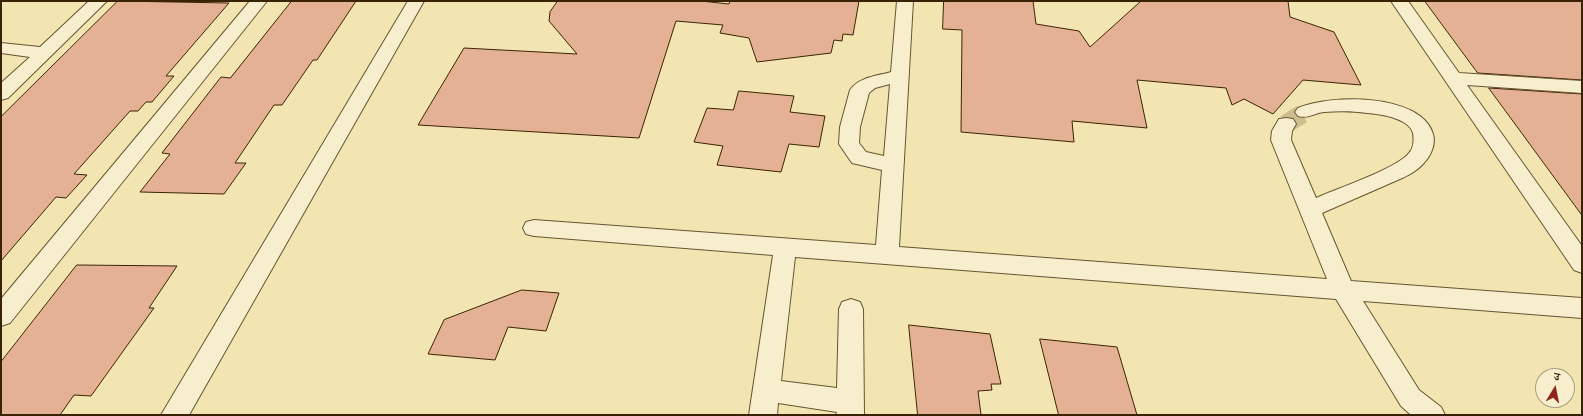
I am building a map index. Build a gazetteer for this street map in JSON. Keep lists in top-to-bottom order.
{
  "north": "top"
}
